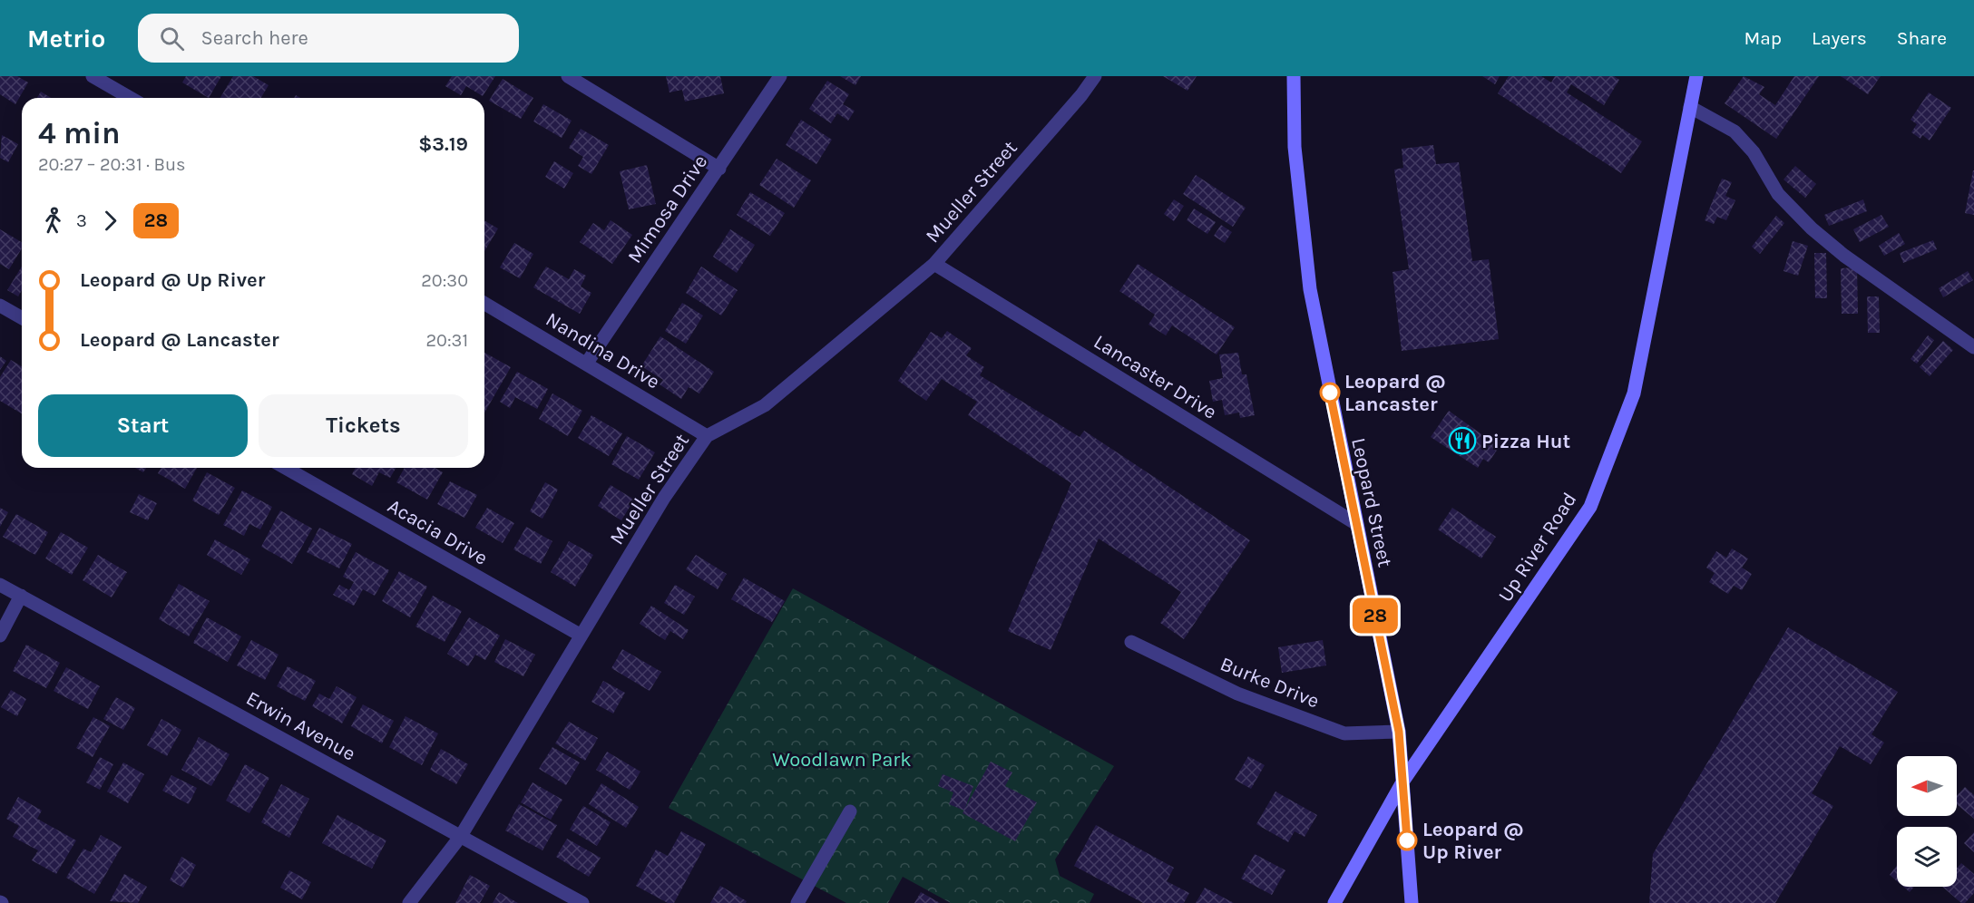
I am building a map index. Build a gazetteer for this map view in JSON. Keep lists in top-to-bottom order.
{
  "streets": {
    "street": [
      "Mueller Street",
      "Mimosa Drive",
      "Nandina Drive",
      "Lancaster Drive",
      "Leopard Street",
      "Acacia Drive",
      "Up River Road",
      "Burke Drive",
      "Erwin Avenue"
    ]
  },
  "crossings": [
    ["Mueller Street", "Nandina Drive"],
    ["Mueller Street", "Lancaster Drive"],
    ["Mueller Street", "Acacia Drive"],
    ["Mueller Street", "Erwin Avenue"],
    ["Mimosa Drive", "Nandina Drive"],
    ["Lancaster Drive", "Leopard Street"],
    ["Leopard Street", "Up River Road"],
    ["Leopard Street", "Burke Drive"]
  ],
  "parks": ["Woodlawn Park"],
  "places": {
    "other": ["Leopard @ Lancaster", "Leopard @ Up River"],
    "restaurant": ["Pizza Hut"]
  },
  "lines": ["bus line 28"],
  "north": "left",
  "page": {
    "header": "Metrio",
    "search": "Search here",
    "nav": ["Map", "Layers", "Share"],
    "on_map": "28",
    "heading": ["4 min", "20:27 – 20:31 · Bus", "$3.19"],
    "legs": ["3", "28"],
    "list": [
      {
        "name": "Leopard @ Up River",
        "value": "20:30"
      },
      {
        "name": "Leopard @ Lancaster",
        "value": "20:31"
      }
    ],
    "buttons": ["Start", "Tickets"]
  }
}
